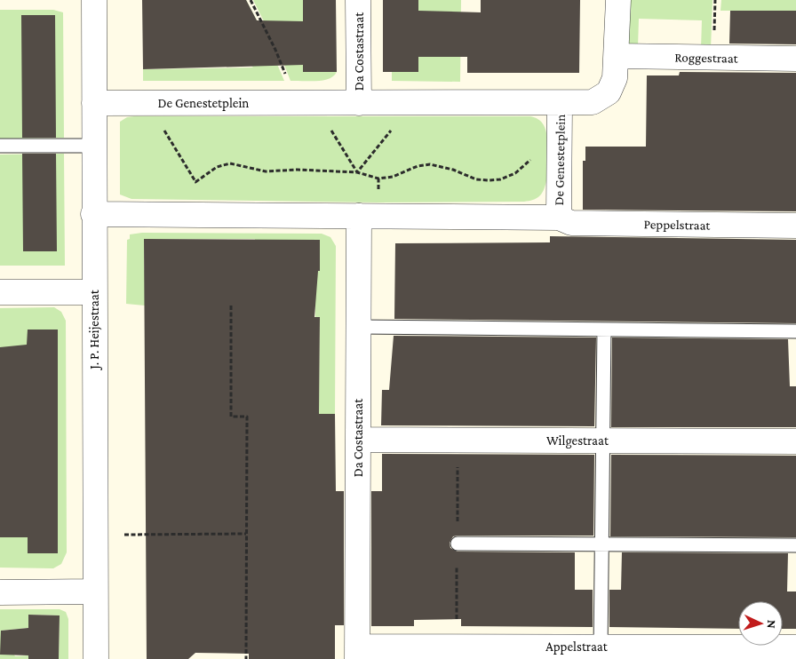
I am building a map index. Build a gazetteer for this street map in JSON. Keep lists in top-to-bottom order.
{
  "streets": {
    "street": [
      "Da Costastraat",
      "Roggestraat",
      "De Genestetplein",
      "Peppelstraat",
      "J. P. Heijestraat",
      "Wilgestraat",
      "Appelstraat"
    ]
  },
  "crossings": [
    ["Da Costastraat", "De Genestetplein"],
    ["Da Costastraat", "Wilgestraat"],
    ["Da Costastraat", "Appelstraat"],
    ["De Genestetplein", "Peppelstraat"],
    ["De Genestetplein", "J. P. Heijestraat"]
  ],
  "north": "right"
}
